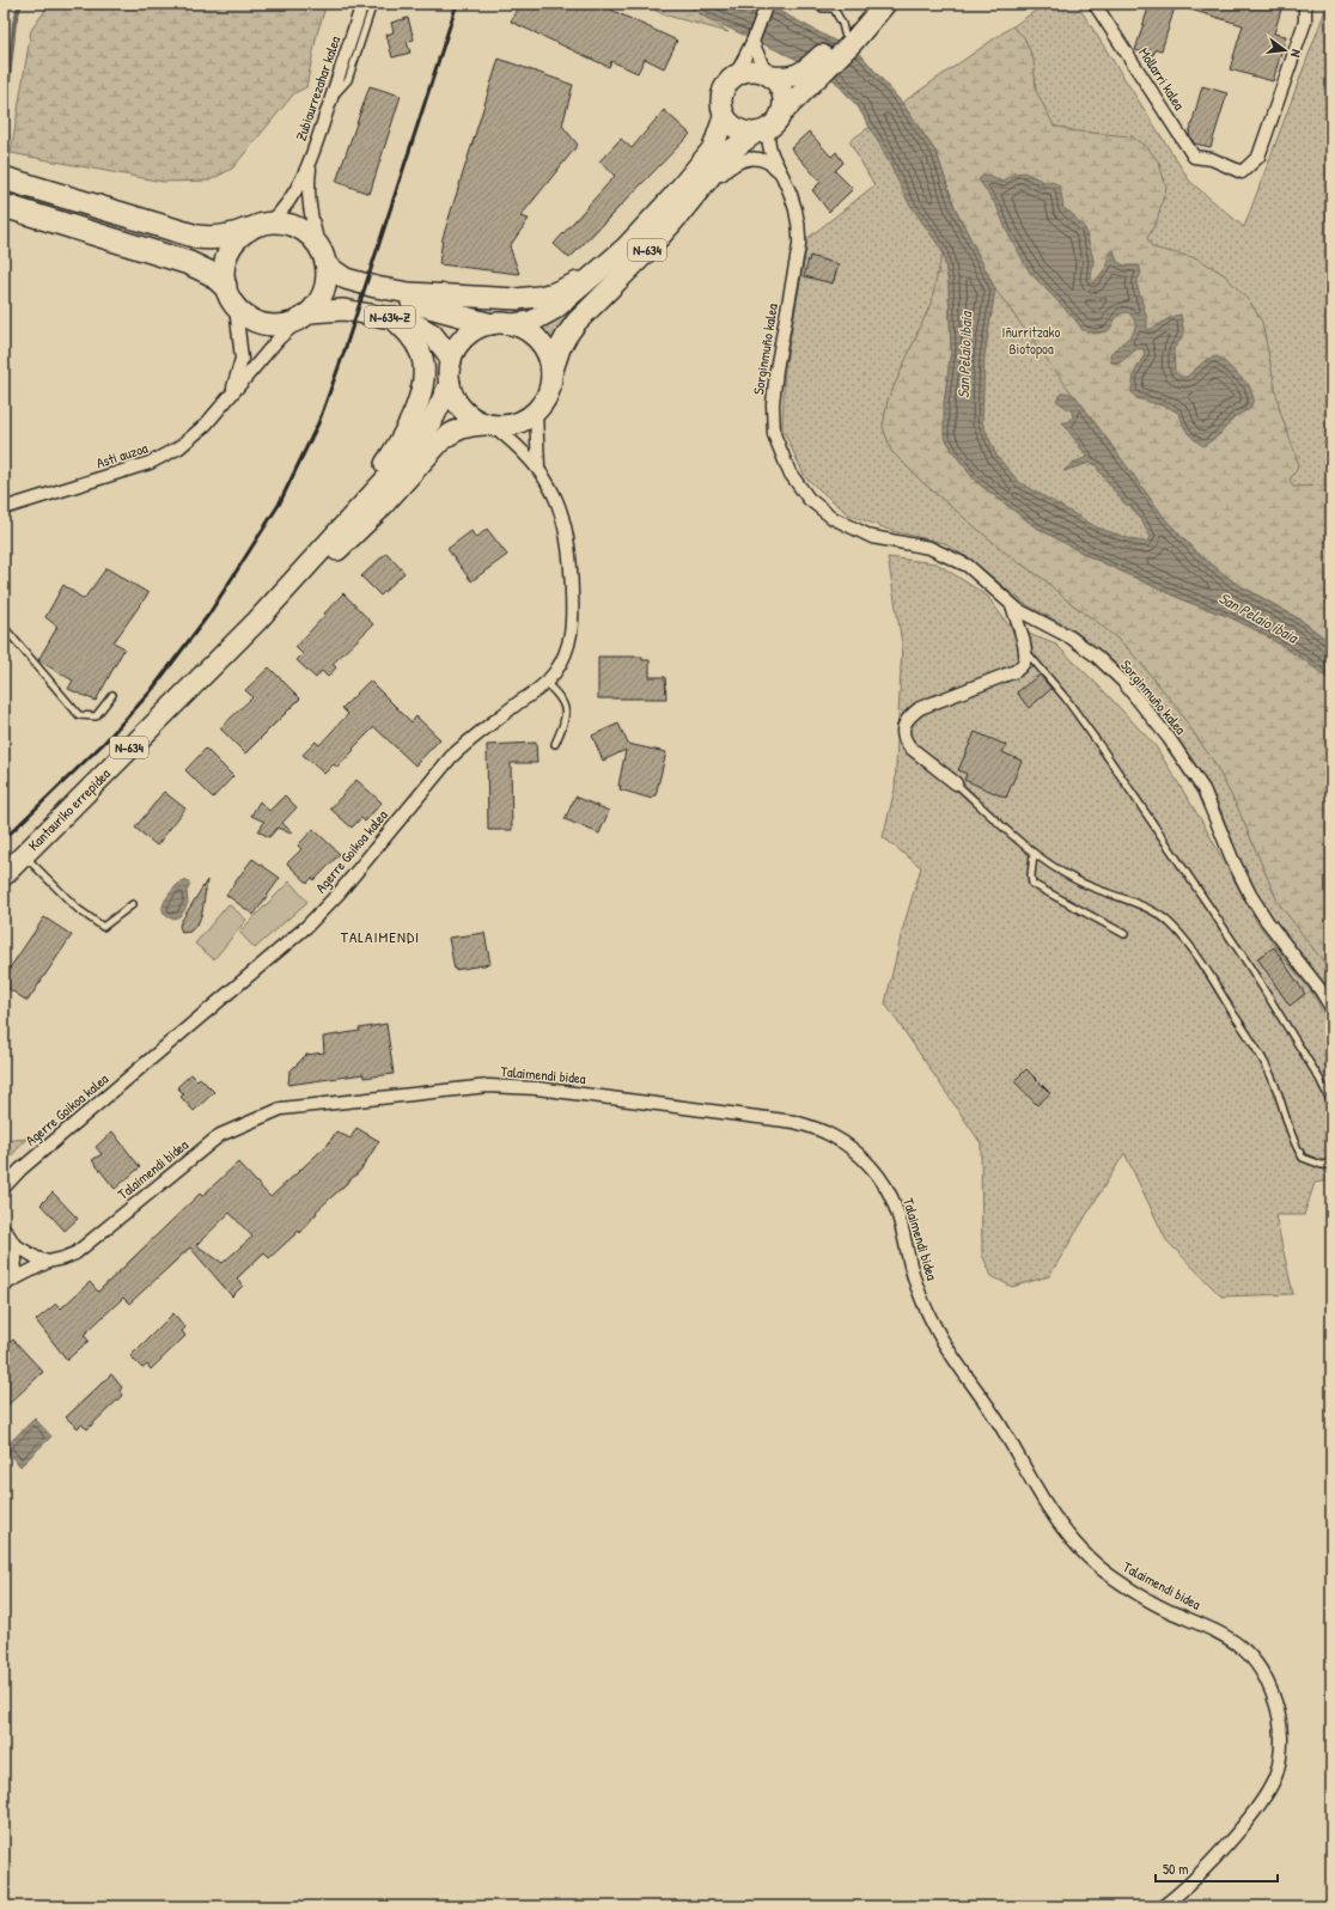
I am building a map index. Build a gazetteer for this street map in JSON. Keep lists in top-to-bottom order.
{
  "streets": {
    "highway": ["N-634", "N-634-Z", "Kantauriko errepidea"],
    "street": [
      "Mollarri kalea",
      "Zubiaurrezahar kalea",
      "Sorginmuño kalea",
      "Asti auzoa",
      "Agerre Goikoa kalea",
      "Talaimendi bidea"
    ]
  },
  "crossings": [
    ["Zubiaurrezahar kalea", "N-634-Z"],
    ["Zubiaurrezahar kalea", "Asti auzoa"],
    ["N-634", "N-634-Z"],
    ["N-634", "Sorginmuño kalea"],
    ["N-634", "Kantauriko errepidea"],
    ["N-634-Z", "Asti auzoa"]
  ],
  "districts": ["TALAIMENDI"],
  "water": ["San Pelaio ibaia"],
  "parks": ["Iñurritzako Biotopoa"],
  "scale_bar": "50 m",
  "north": "right"
}
